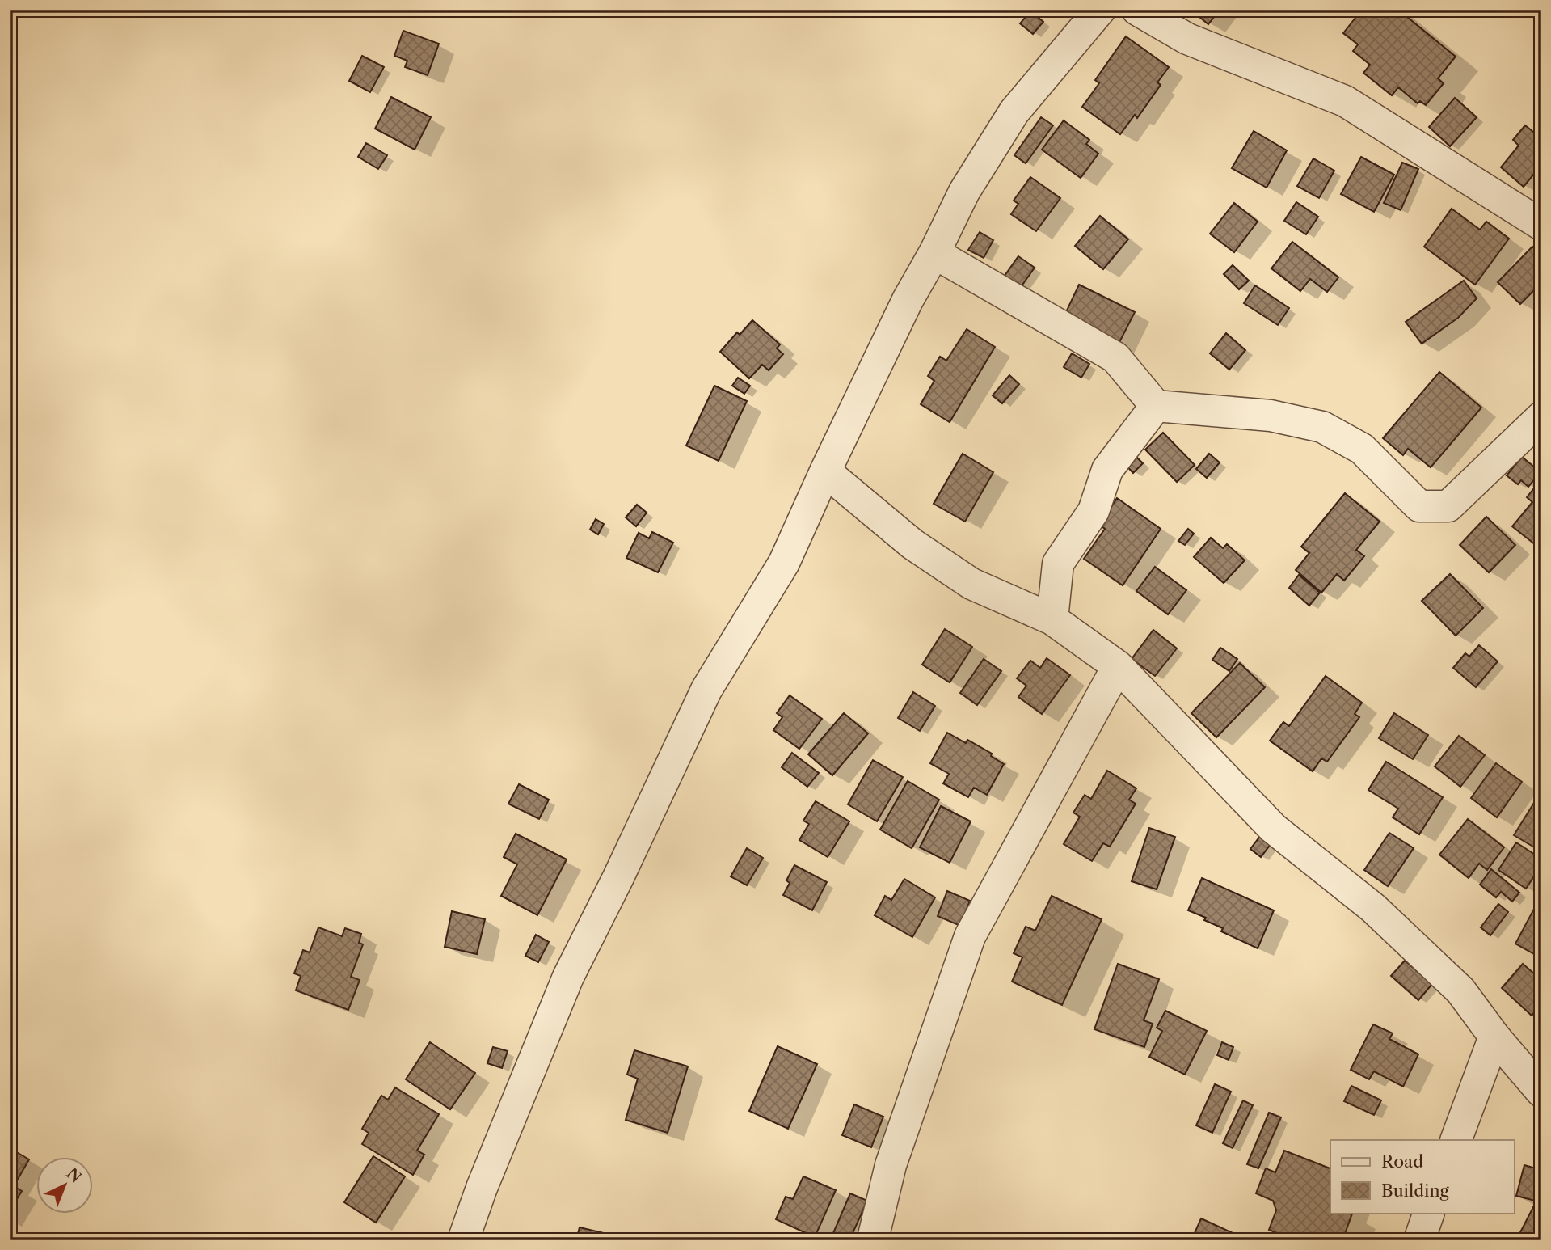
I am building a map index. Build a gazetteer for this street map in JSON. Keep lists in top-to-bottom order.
{
  "legend": ["Road", "Building"],
  "north": "top right"
}
